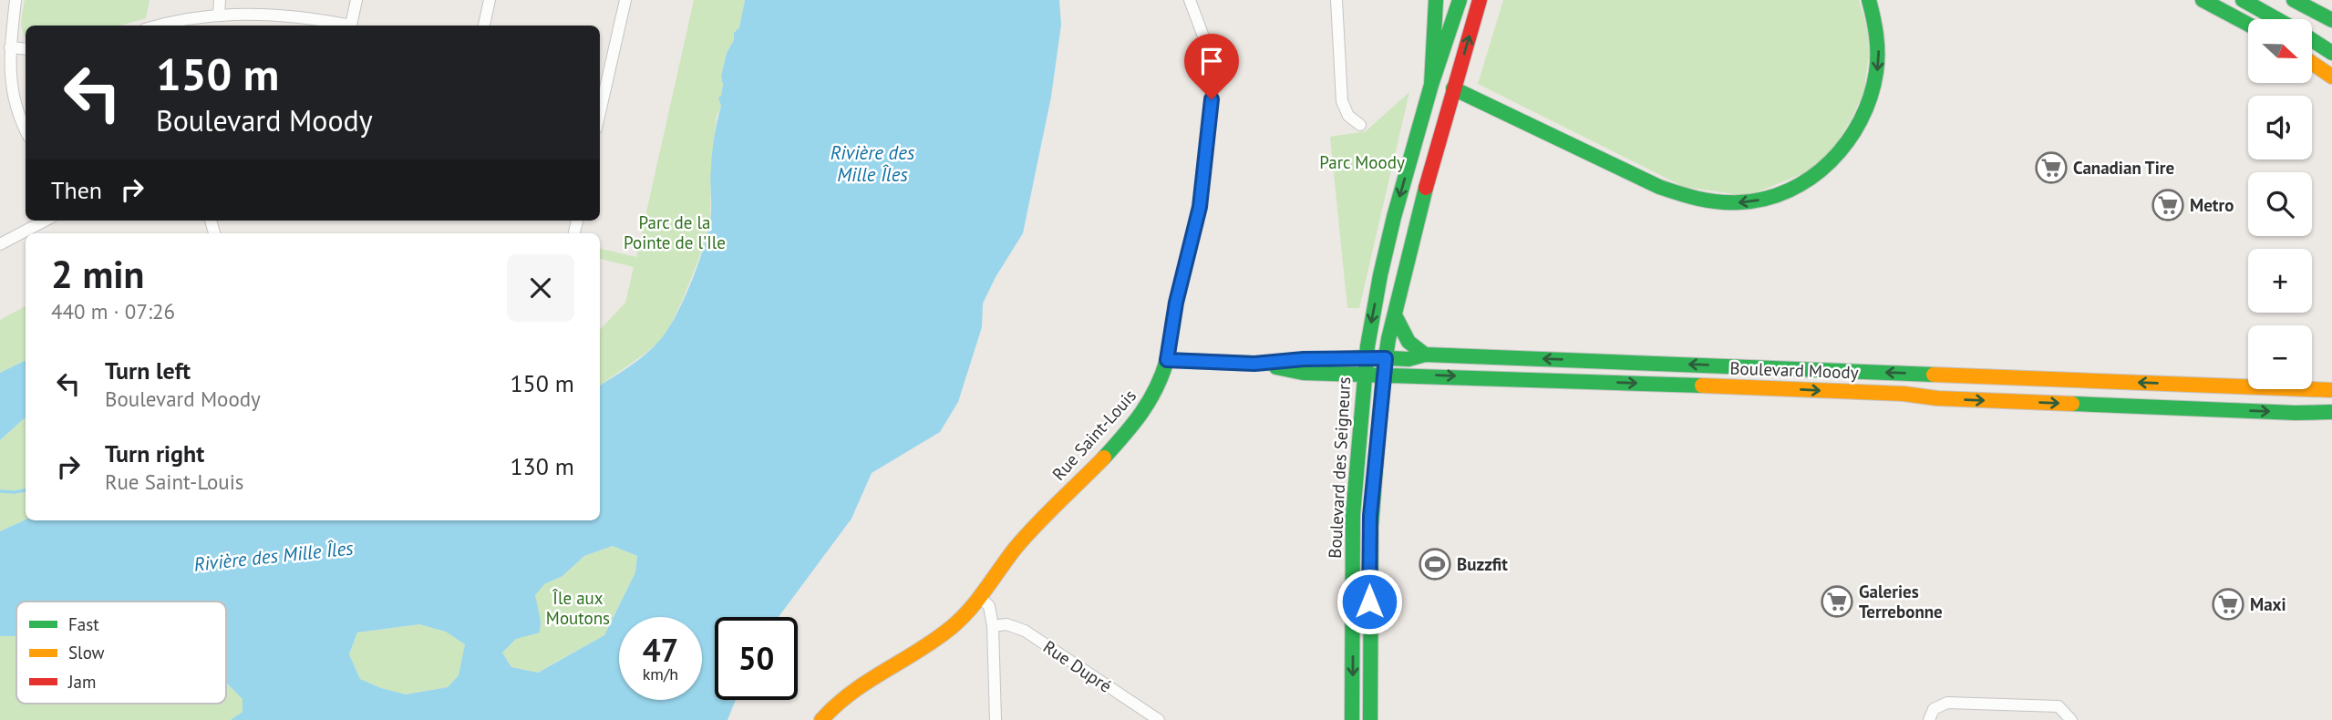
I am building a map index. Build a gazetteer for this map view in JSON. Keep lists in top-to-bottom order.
{
  "streets": {
    "main road": ["Boulevard Moody", "Rue Saint-Louis", "Boulevard des Seigneurs"],
    "street": ["Rue Dupré"]
  },
  "crossings": [
    ["Boulevard Moody", "Rue Saint-Louis"],
    ["Boulevard Moody", "Boulevard des Seigneurs"]
  ],
  "water": ["Rivière des Mille Îles"],
  "parks": ["Parc Moody", "Parc de la Pointe de l'Ile", "Île aux Moutons"],
  "places": {
    "supermarket": [
      "Canadian Tire",
      "Metro",
      "Galeries Terrebonne",
      "Maxi"
    ],
    "sports": ["Buzzfit"]
  },
  "legend": ["Fast", "Slow", "Jam"],
  "north": "right",
  "page": {
    "map_buttons": ["+", "−"],
    "turn": ["150 m", "Boulevard Moody"],
    "then": "Then",
    "heading": ["2 min", "440 m · 07:26"],
    "list": [
      {
        "name": "Turn left",
        "note": "Boulevard Moody",
        "value": "150 m"
      },
      {
        "name": "Turn right",
        "note": "Rue Saint-Louis",
        "value": "130 m"
      }
    ],
    "speed": "47 km/h",
    "limit": "50"
  }
}
